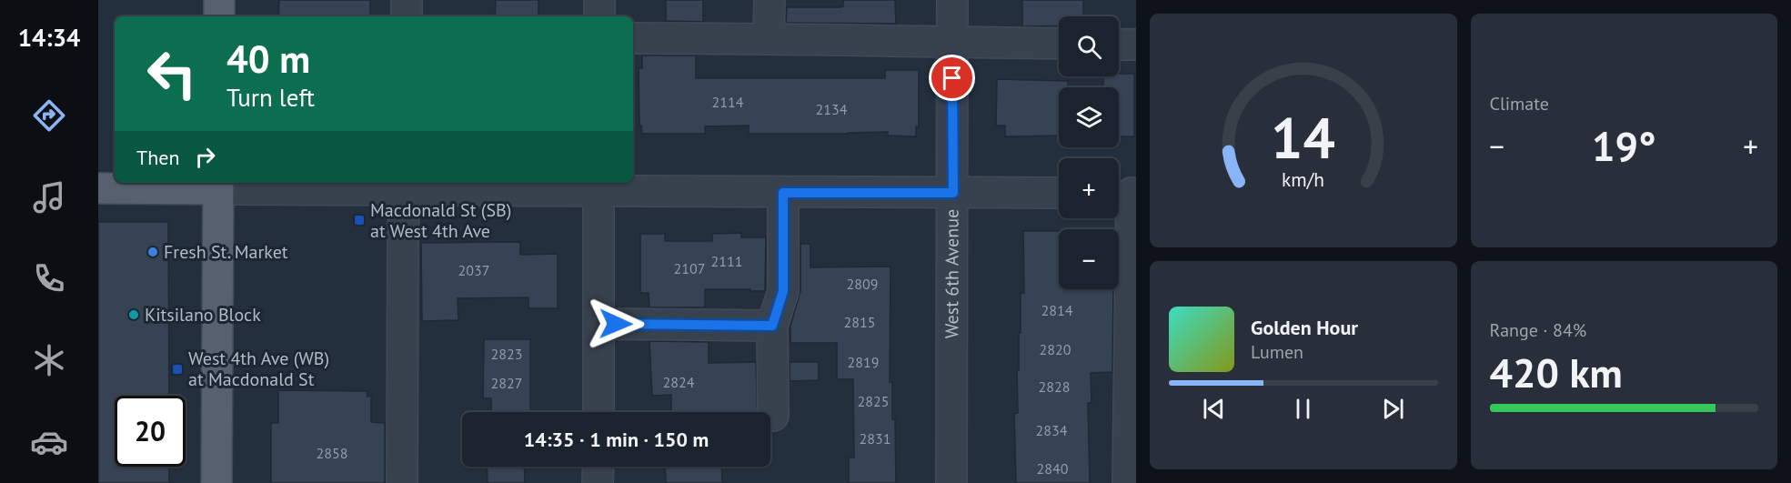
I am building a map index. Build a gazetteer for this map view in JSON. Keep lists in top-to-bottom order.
{
  "streets": {
    "street": ["West 6th Avenue"]
  },
  "places": {
    "transit": ["Macdonald St (SB) at West 4th Ave", "West 4th Ave (WB) at Macdonald St"],
    "other": ["Fresh St. Market", "Kitsilano Block"]
  },
  "house_numbers": [
    "2114",
    "2134",
    "2111",
    "2107",
    "2037",
    "2809",
    "2814",
    "2815",
    "2820",
    "2823",
    "2819",
    "2824",
    "2827",
    "2828",
    "2825",
    "2834",
    "2831",
    "2858",
    "2840"
  ],
  "page": {
    "tabs": "14:34",
    "tile": [
      "Climate",
      ["Range · 84%", "420 km"]
    ],
    "map_buttons": ["+", "−"],
    "turn": ["40 m", "Turn left"],
    "heat": ["−", "19°", "+"],
    "then": "Then",
    "song": ["Golden Hour", "Lumen"],
    "limit": "20",
    "trip": "14:35 · 1 min · 150 m",
    "gauge": ["14", "km/h"]
  }
}
